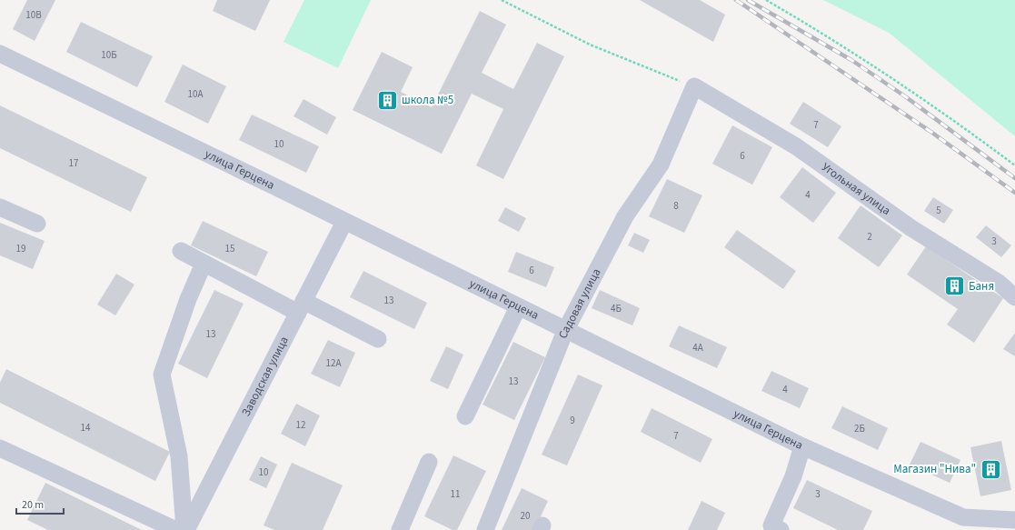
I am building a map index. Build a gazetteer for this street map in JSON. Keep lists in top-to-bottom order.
{
  "streets": {
    "street": [
      "улица Герцена",
      "Угольная улица",
      "Садовая улица",
      "Заводская улица"
    ]
  },
  "crossings": [
    ["улица Герцена", "Садовая улица"],
    ["улица Герцена", "Заводская улица"],
    ["Угольная улица", "Садовая улица"]
  ],
  "places": {
    "building": ["школа №5", "Баня", "Магазин \"Нива\""]
  },
  "house_numbers": [
    "10В",
    "10Б",
    "10А",
    "7",
    "10",
    "6",
    "17",
    "4",
    "8",
    "5",
    "2",
    "3",
    "19",
    "15",
    "6",
    "13",
    "4Б",
    "13",
    "4А",
    "12А",
    "13",
    "4",
    "9",
    "12",
    "14",
    "2Б",
    "7",
    "10",
    "11",
    "3",
    "20"
  ],
  "scale_bar": "20 m"
}
